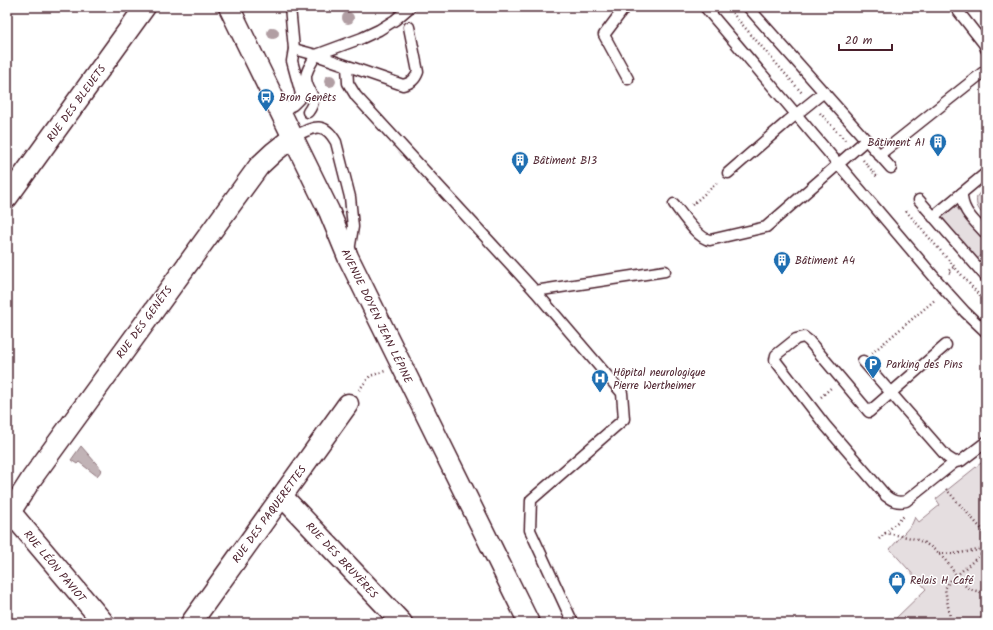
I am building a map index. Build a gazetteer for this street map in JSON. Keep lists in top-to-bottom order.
{
  "streets": {
    "street": [
      "RUE DES BLEUETS",
      "AVENUE DOYEN JEAN LÉPINE",
      "RUE DES GENÊTS",
      "RUE DES PAQUERETTES",
      "RUE DES BRUYÈRES",
      "RUE LÉON PAVIOT"
    ]
  },
  "crossings": [
    ["AVENUE DOYEN JEAN LÉPINE", "RUE DES GENÊTS"],
    ["RUE DES GENÊTS", "RUE LÉON PAVIOT"],
    ["RUE DES PAQUERETTES", "RUE DES BRUYÈRES"]
  ],
  "places": {
    "bus stop": ["Bron Genêts"],
    "building": ["Bâtiment A1", "Bâtiment B13", "Bâtiment A4"],
    "parking": ["Parking des Pins"],
    "hospital": ["Hôpital neurologique Pierre Wertheimer"],
    "shop": ["Relais H Café"]
  },
  "scale_bar": "20 m"
}
